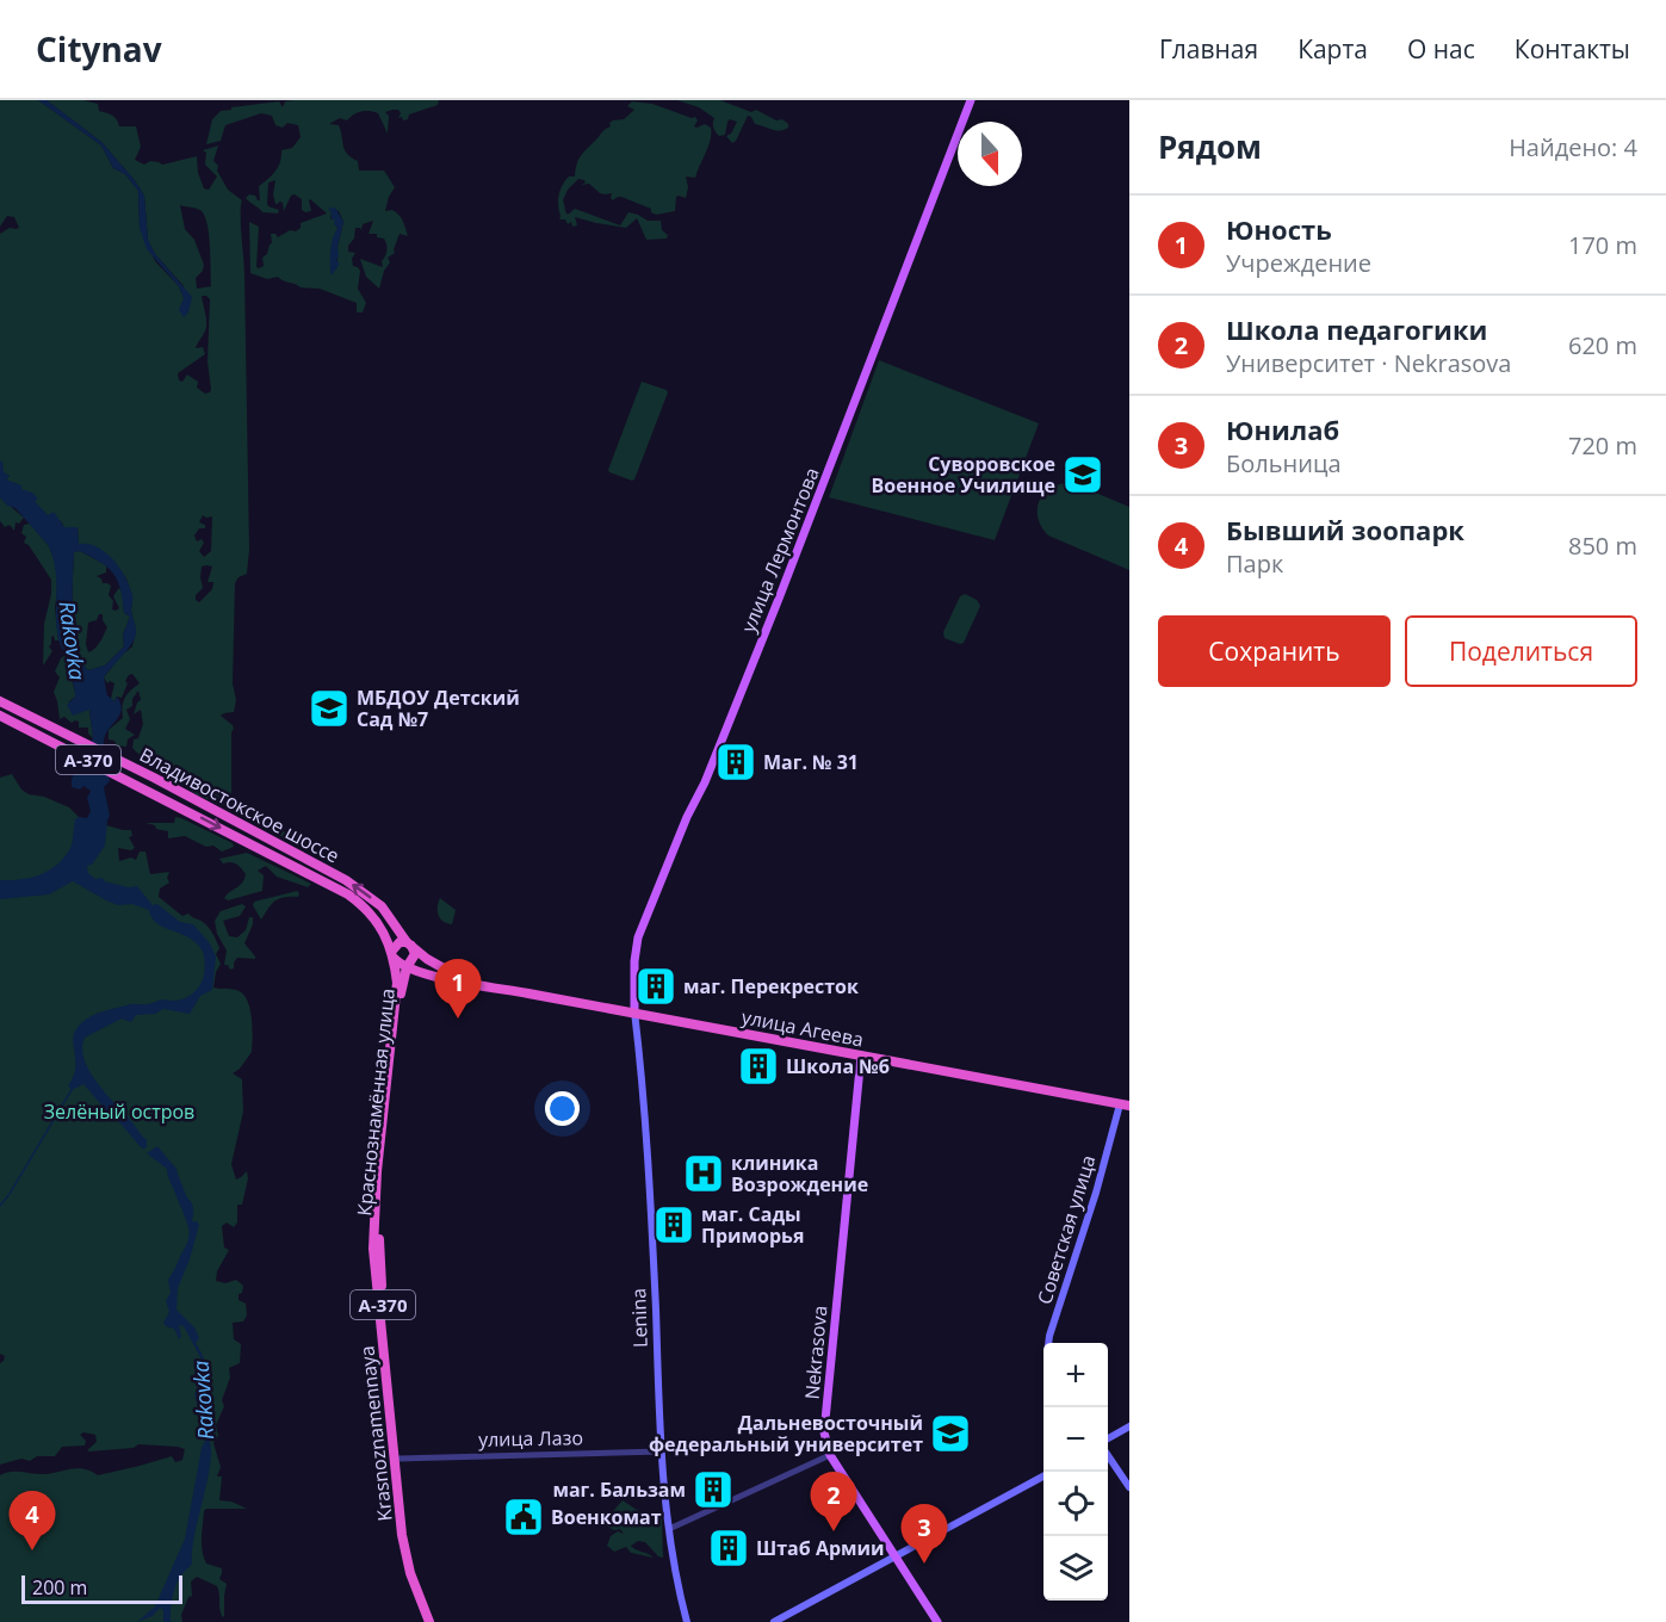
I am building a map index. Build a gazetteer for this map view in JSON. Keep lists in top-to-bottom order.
{
  "streets": {
    "highway": [
      "А-370",
      "Владивостокское шоссе",
      "улица Агеева",
      "Краснознамённая улица",
      "Krasnoznamennaya"
    ],
    "main road": [
      "улица Лермонтова",
      "Советская улица",
      "Lenina",
      "Nekrasova"
    ],
    "street": ["улица Лазо"]
  },
  "crossings": [
    ["улица Лермонтова", "улица Агеева"],
    ["улица Лермонтова", "Lenina"],
    ["А-370", "Владивостокское шоссе"],
    ["А-370", "улица Агеева"],
    ["А-370", "Краснознамённая улица"],
    ["А-370", "Krasnoznamennaya"],
    ["А-370", "улица Лазо"],
    ["Владивостокское шоссе", "улица Агеева"],
    ["Владивостокское шоссе", "Краснознамённая улица"],
    ["улица Агеева", "Краснознамённая улица"],
    ["улица Агеева", "Советская улица"],
    ["улица Агеева", "Lenina"],
    ["улица Агеева", "Nekrasova"],
    ["Краснознамённая улица", "Krasnoznamennaya"],
    ["Lenina", "улица Лазо"]
  ],
  "water": ["Rakovka"],
  "parks": ["Зелёный остров"],
  "places": {
    "school or university": ["Суворовское Военное Училище", "МБДОУ Детский Сад №7", "Дальневосточный федеральный университет"],
    "building": [
      "Маг. № 31",
      "маг. Перекресток",
      "Школа №6",
      "маг. Сады Приморья",
      "маг. Бальзам",
      "Штаб Армии"
    ],
    "hospital": ["клиника Возрождение"],
    "public building": ["Военкомат"]
  },
  "scale_bar": "200 m",
  "north": "bottom",
  "page": {
    "header": "Citynav",
    "nav": [
      "Главная",
      "Карта",
      "О нас",
      "Контакты"
    ],
    "heading": ["Рядом", "Найдено: 4"],
    "list": [
      {
        "mark": "1",
        "name": "Юность",
        "note": "Учреждение",
        "value": "170 m"
      },
      {
        "mark": "2",
        "name": "Школа педагогики",
        "note": "Университет · Nekrasova",
        "value": "620 m"
      },
      {
        "mark": "3",
        "name": "Юнилаб",
        "note": "Больница",
        "value": "720 m"
      },
      {
        "mark": "4",
        "name": "Бывший зоопарк",
        "note": "Парк",
        "value": "850 m"
      }
    ],
    "buttons": ["Сохранить", "Поделиться"],
    "pins": [
      "1",
      "2",
      "4",
      "3"
    ],
    "map_buttons": ["+", "−"],
    "scale": "200 m"
  }
}
